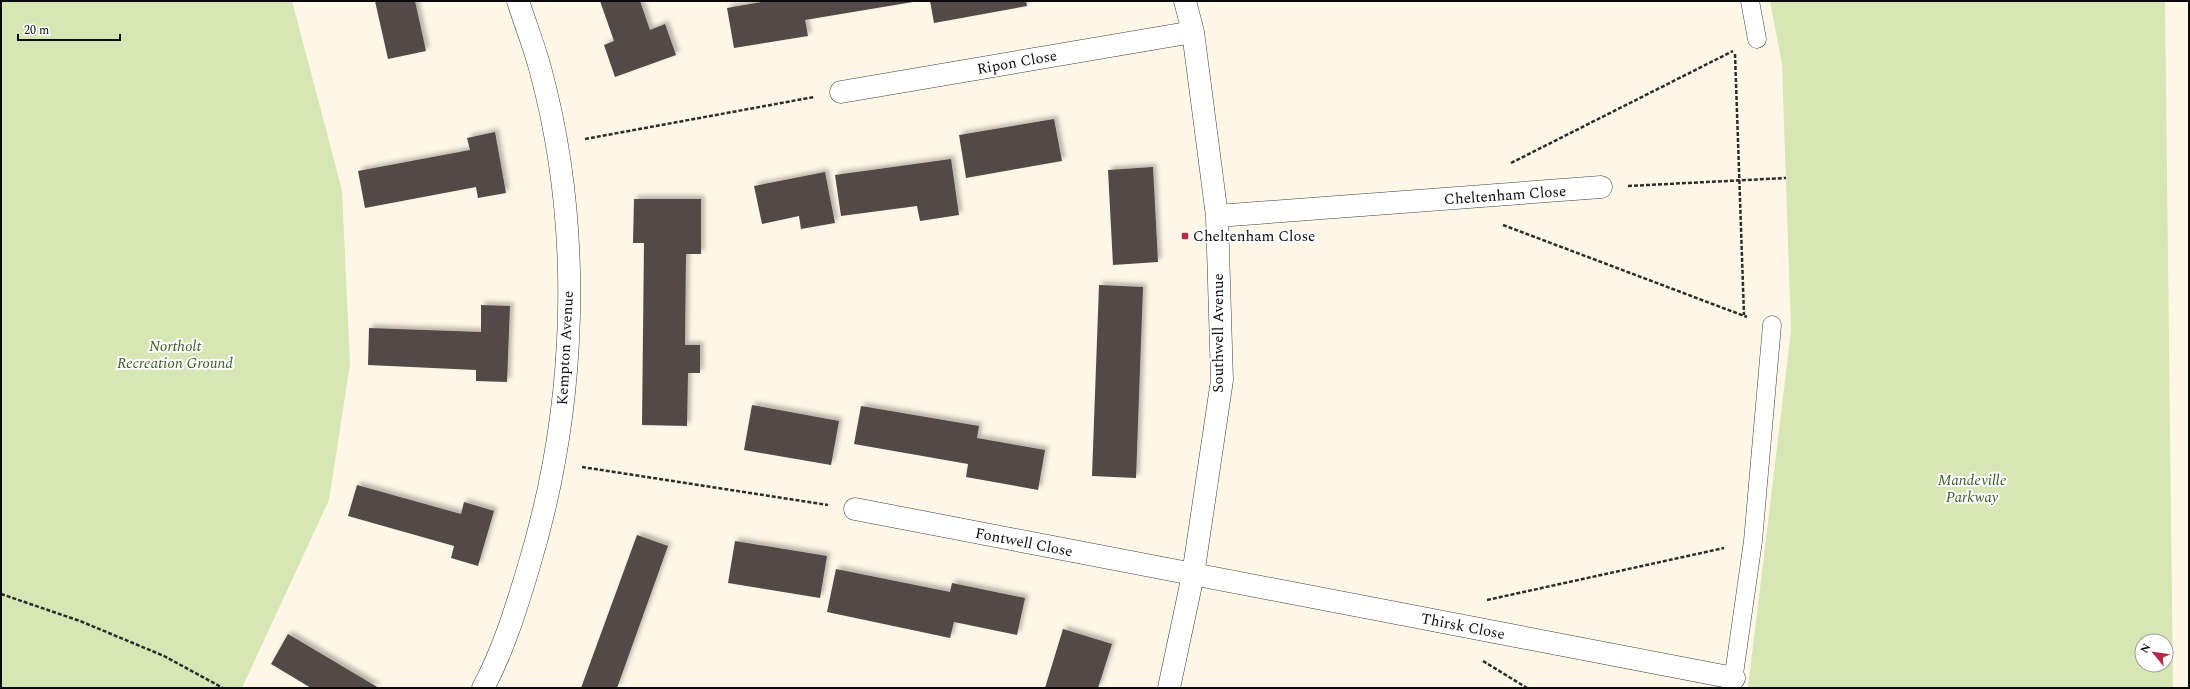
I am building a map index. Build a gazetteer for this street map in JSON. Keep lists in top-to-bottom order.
{
  "streets": {
    "street": [
      "Ripon Close",
      "Cheltenham Close",
      "Southwell Avenue",
      "Kempton Avenue",
      "Fontwell Close",
      "Thirsk Close"
    ]
  },
  "crossings": [
    ["Ripon Close", "Southwell Avenue"],
    ["Cheltenham Close", "Southwell Avenue"],
    ["Southwell Avenue", "Fontwell Close"],
    ["Southwell Avenue", "Thirsk Close"],
    ["Fontwell Close", "Thirsk Close"]
  ],
  "parks": ["Northolt Recreation Ground", "Mandeville Parkway"],
  "places": {
    "transit": ["Cheltenham Close"]
  },
  "scale_bar": "20 m",
  "north": "top left"
}
